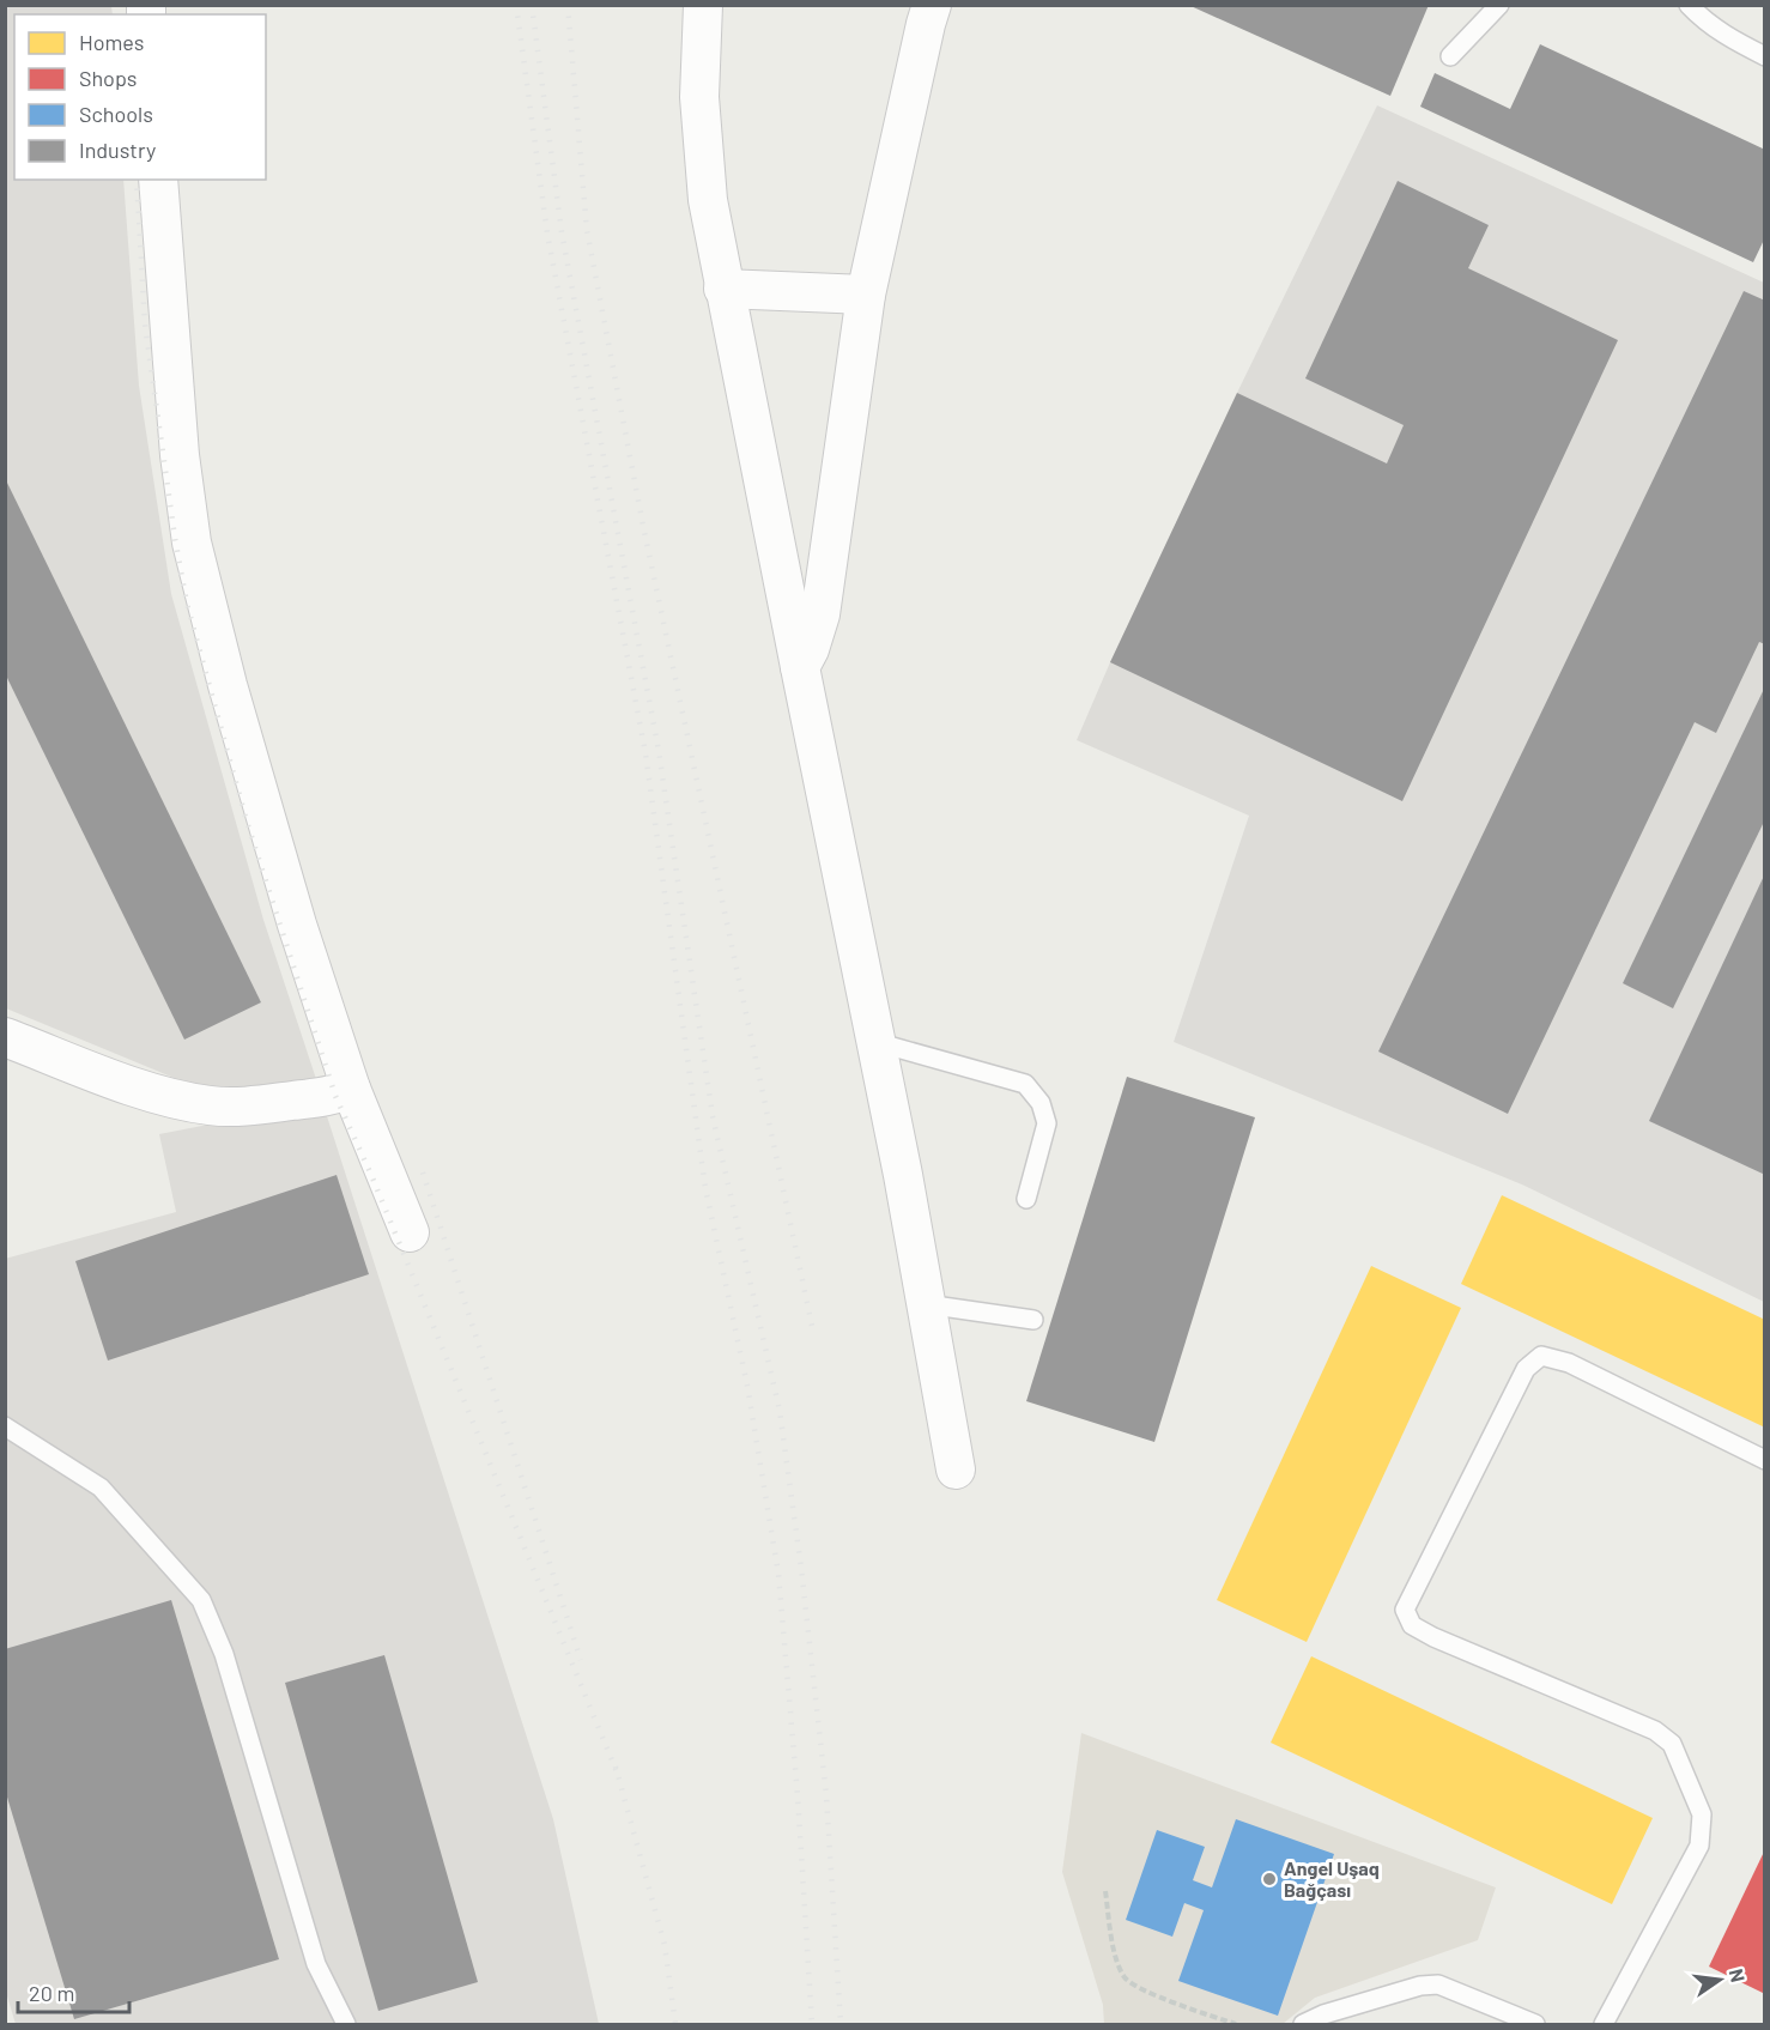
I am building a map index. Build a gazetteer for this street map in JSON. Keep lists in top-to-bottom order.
{
  "places": ["Angel Uşaq Bağçası"],
  "legend": [
    "Homes",
    "Shops",
    "Schools",
    "Industry"
  ],
  "scale_bar": "20 m",
  "north": "right"
}
